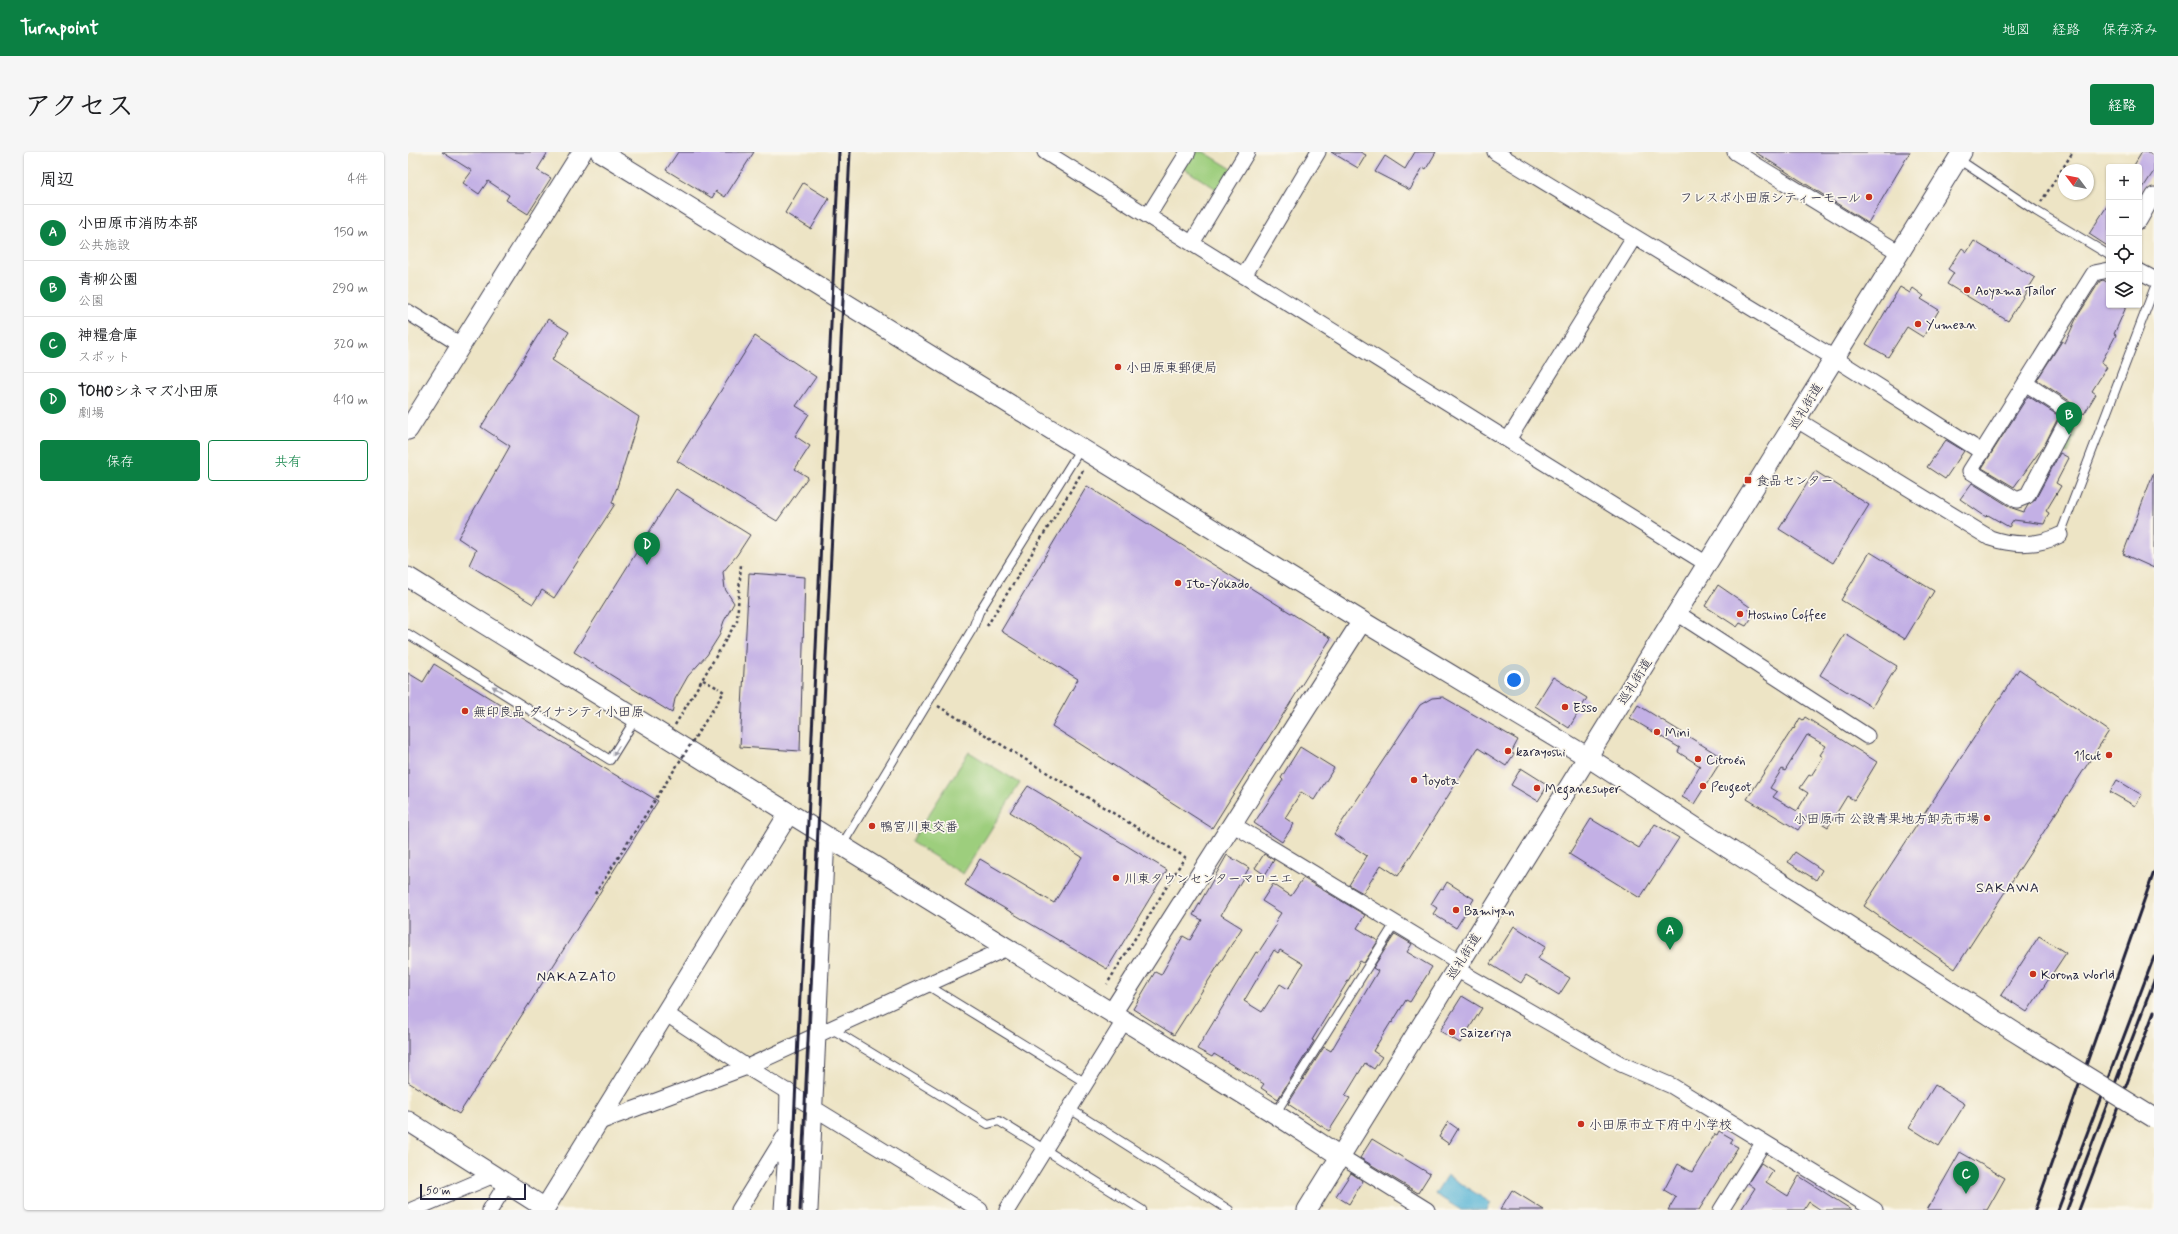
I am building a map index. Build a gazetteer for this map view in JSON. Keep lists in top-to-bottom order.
{
  "streets": {
    "street": ["巡礼街道"]
  },
  "districts": ["SAKAWA", "NAKAZATO"],
  "places": {
    "other": [
      "フレスポ小田原シティーモール",
      "Aoyama Tailor",
      "Yumean",
      "小田原東郵便局",
      "Ito-Yokado",
      "Hoshino Coffee",
      "Esso",
      "無印良品 ダイナシティ小田原",
      "Mini",
      "karayoshi",
      "11cut",
      "Citroën",
      "Toyota",
      "Peugeot",
      "Meganesuper",
      "小田原市 公設青果地方卸売市場",
      "鴨宮川東交番",
      "川東タウンセンターマロニエ",
      "Bamiyan",
      "Korona World",
      "Saizeriya",
      "小田原市立下府中小学校"
    ],
    "transit": ["食品センター"]
  },
  "scale_bar": "50 m",
  "north": "top left",
  "page": {
    "header": "Turnpoint",
    "nav": ["地図", "経路", "保存済み"],
    "title": "アクセス",
    "buttons": [
      "経路",
      ["保存", "共有"]
    ],
    "heading": ["周辺", "4件"],
    "map_buttons": ["+", "−"],
    "list": [
      {
        "mark": "A",
        "name": "小田原市消防本部",
        "note": "公共施設",
        "value": "150 m"
      },
      {
        "mark": "B",
        "name": "青柳公園",
        "note": "公園",
        "value": "290 m"
      },
      {
        "mark": "C",
        "name": "神糧倉庫",
        "note": "スポット",
        "value": "320 m"
      },
      {
        "mark": "D",
        "name": "TOHOシネマズ小田原",
        "note": "劇場",
        "value": "410 m"
      }
    ],
    "pins": [
      "B",
      "D",
      "A",
      "C"
    ],
    "scale": "50 m"
  }
}
